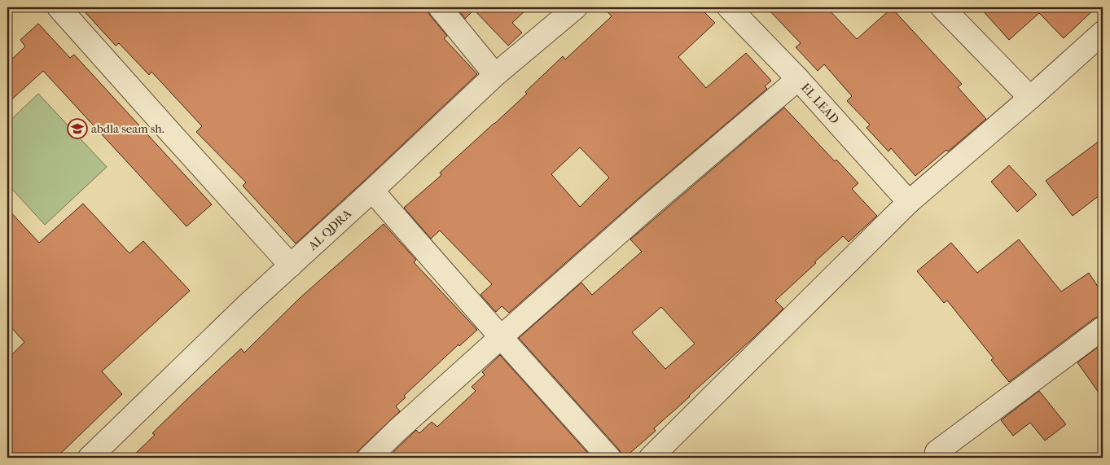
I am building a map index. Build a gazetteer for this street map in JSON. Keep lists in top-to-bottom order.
{
  "streets": {
    "street": ["EL LEAD", "AL QDRA"]
  },
  "places": {
    "school or university": ["abdla seam sh."]
  }
}
